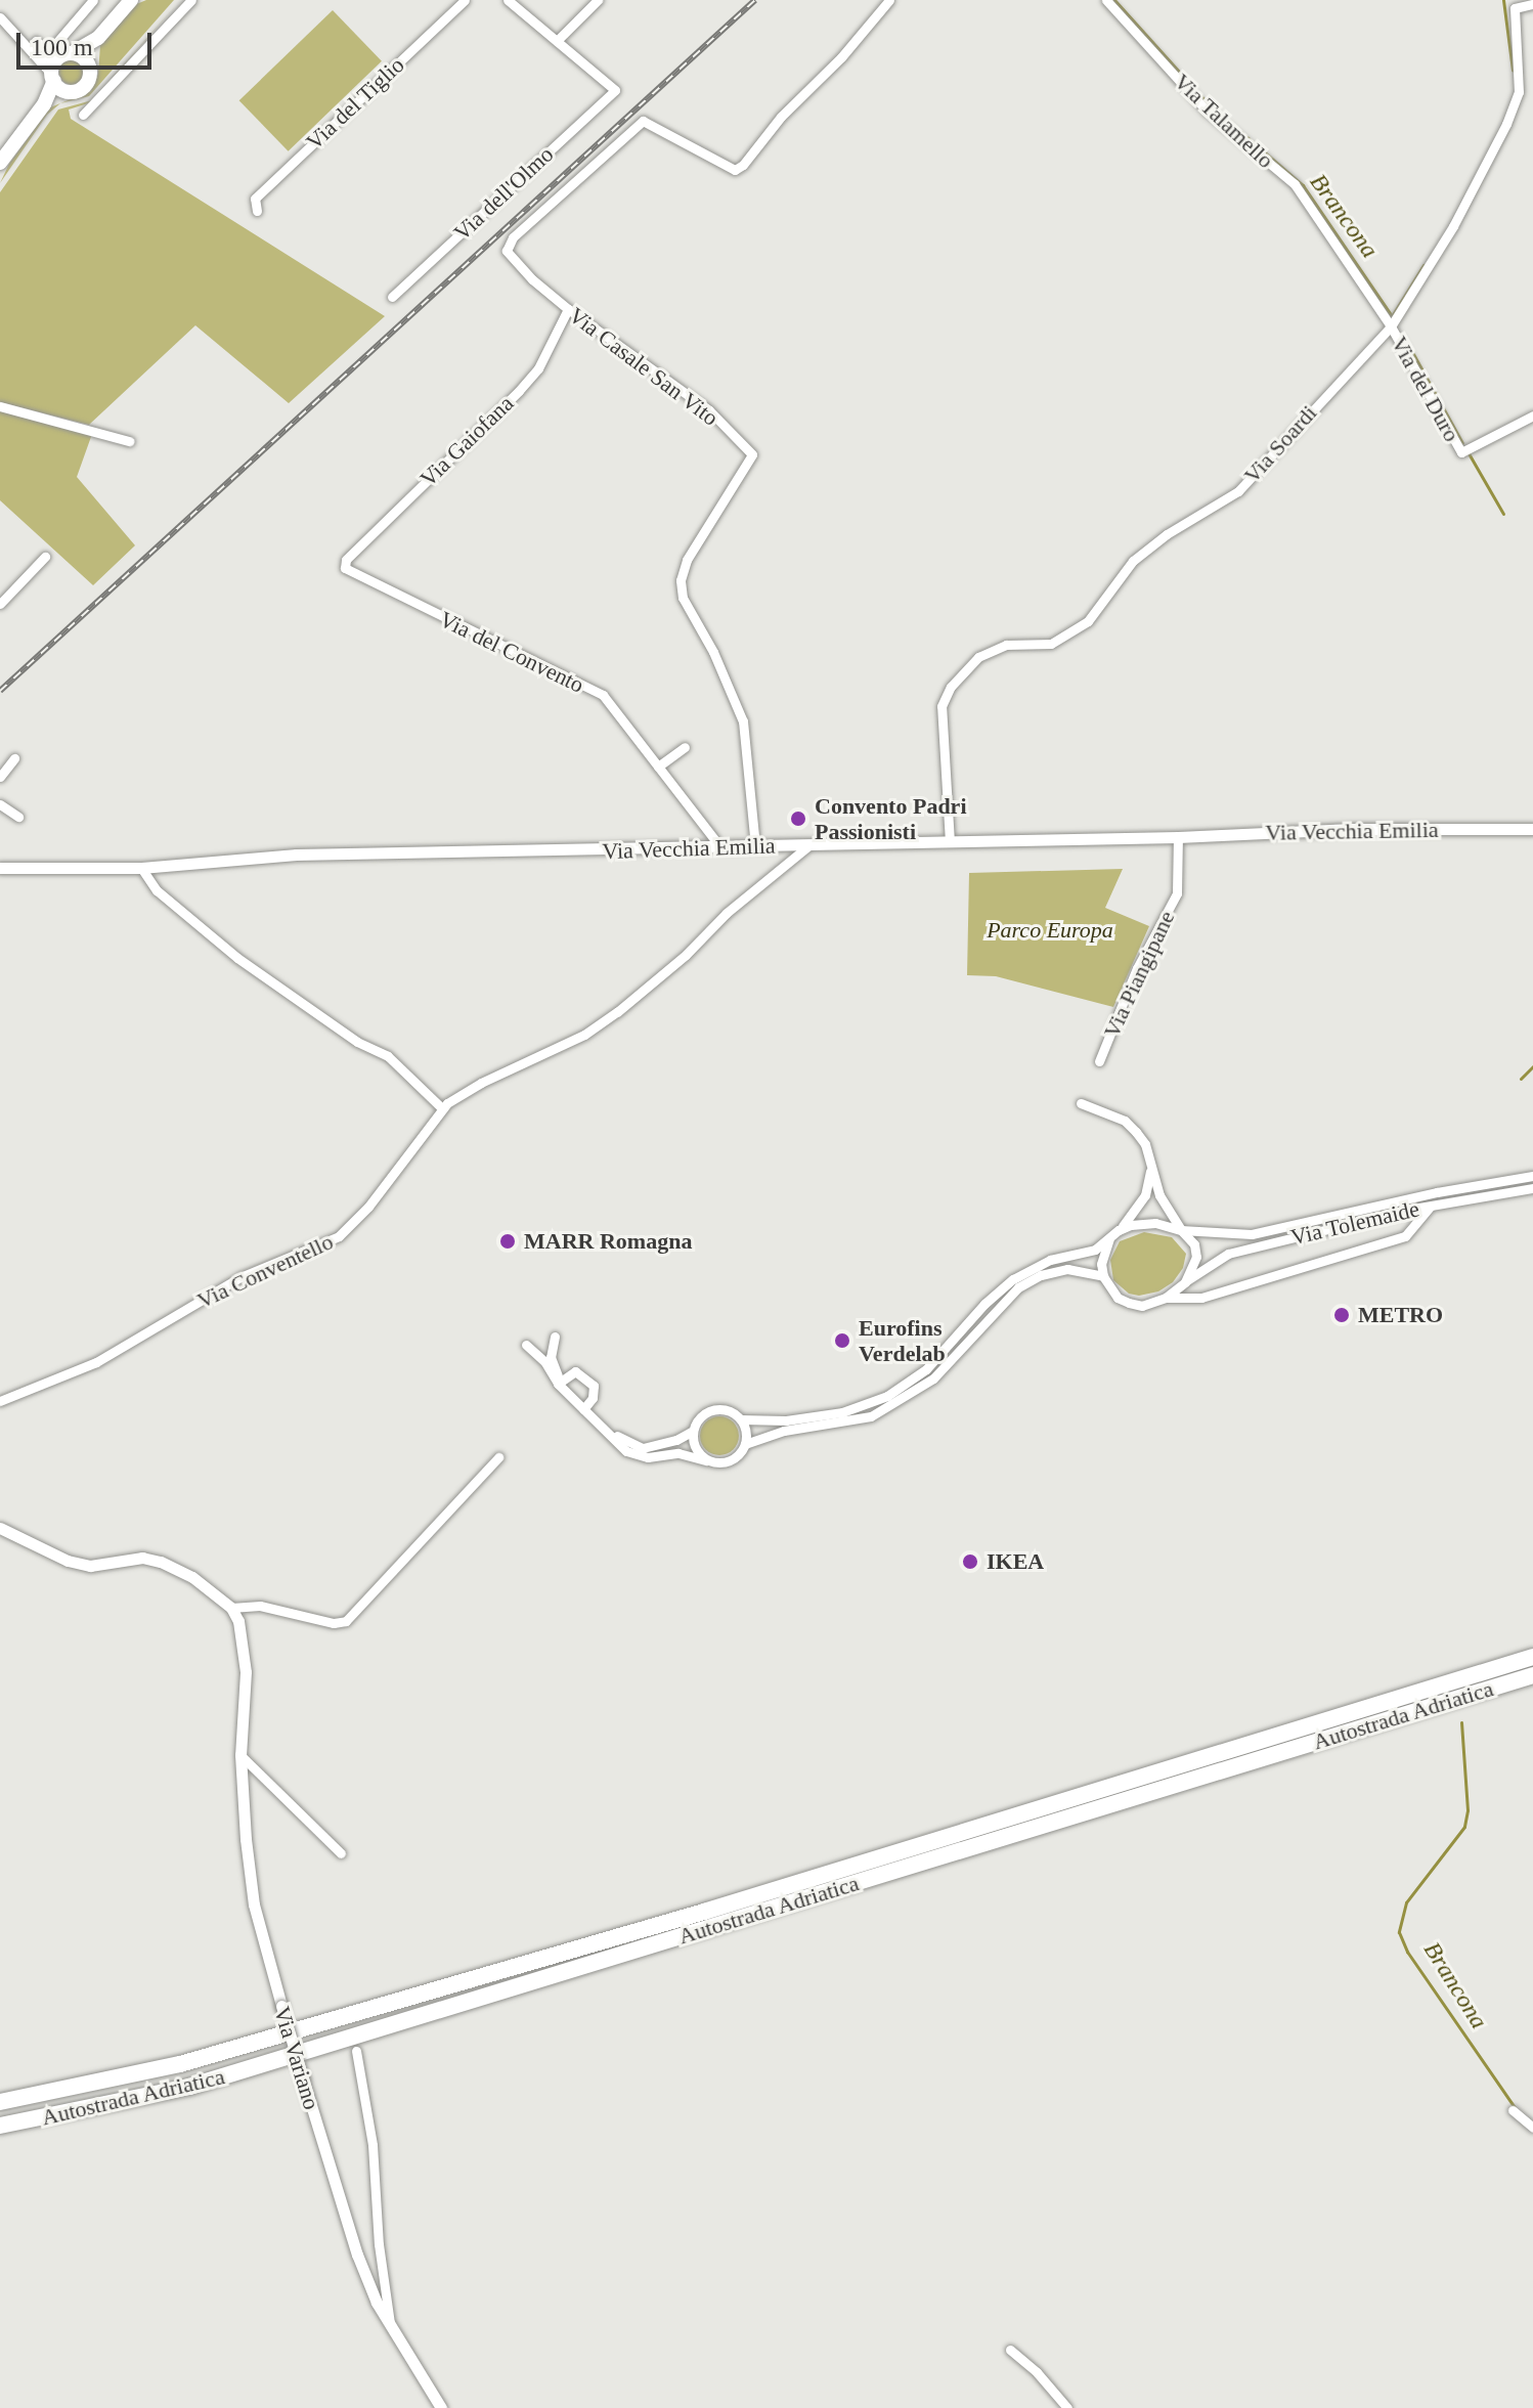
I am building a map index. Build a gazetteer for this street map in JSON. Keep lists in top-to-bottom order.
{
  "streets": {
    "highway": ["Autostrada Adriatica"],
    "street": [
      "Via del Tiglio",
      "Via Talamello",
      "Via dell'Olmo",
      "Via Casale San Vito",
      "Via del Duro",
      "Via Gaiofana",
      "Via Soardi",
      "Via del Convento",
      "Via Vecchia Emilia",
      "Via Piangipane",
      "Via Tolemaide",
      "Via Conventello",
      "Via Variano"
    ]
  },
  "crossings": [
    ["Via Talamello", "Via del Duro"],
    ["Via Talamello", "Via Soardi"],
    ["Via Casale San Vito", "Via Gaiofana"],
    ["Via Casale San Vito", "Via Vecchia Emilia"],
    ["Via del Duro", "Via Soardi"],
    ["Via Gaiofana", "Via del Convento"],
    ["Via Soardi", "Via Vecchia Emilia"],
    ["Via del Convento", "Via Vecchia Emilia"],
    ["Via Vecchia Emilia", "Via Piangipane"],
    ["Via Vecchia Emilia", "Via Conventello"]
  ],
  "water": ["Brancona"],
  "parks": ["Parco Europa"],
  "places": [
    "Convento Padri Passionisti",
    "MARR Romagna",
    "METRO",
    "Eurofins Verdelab",
    "IKEA"
  ],
  "scale_bar": "100 m"
}
